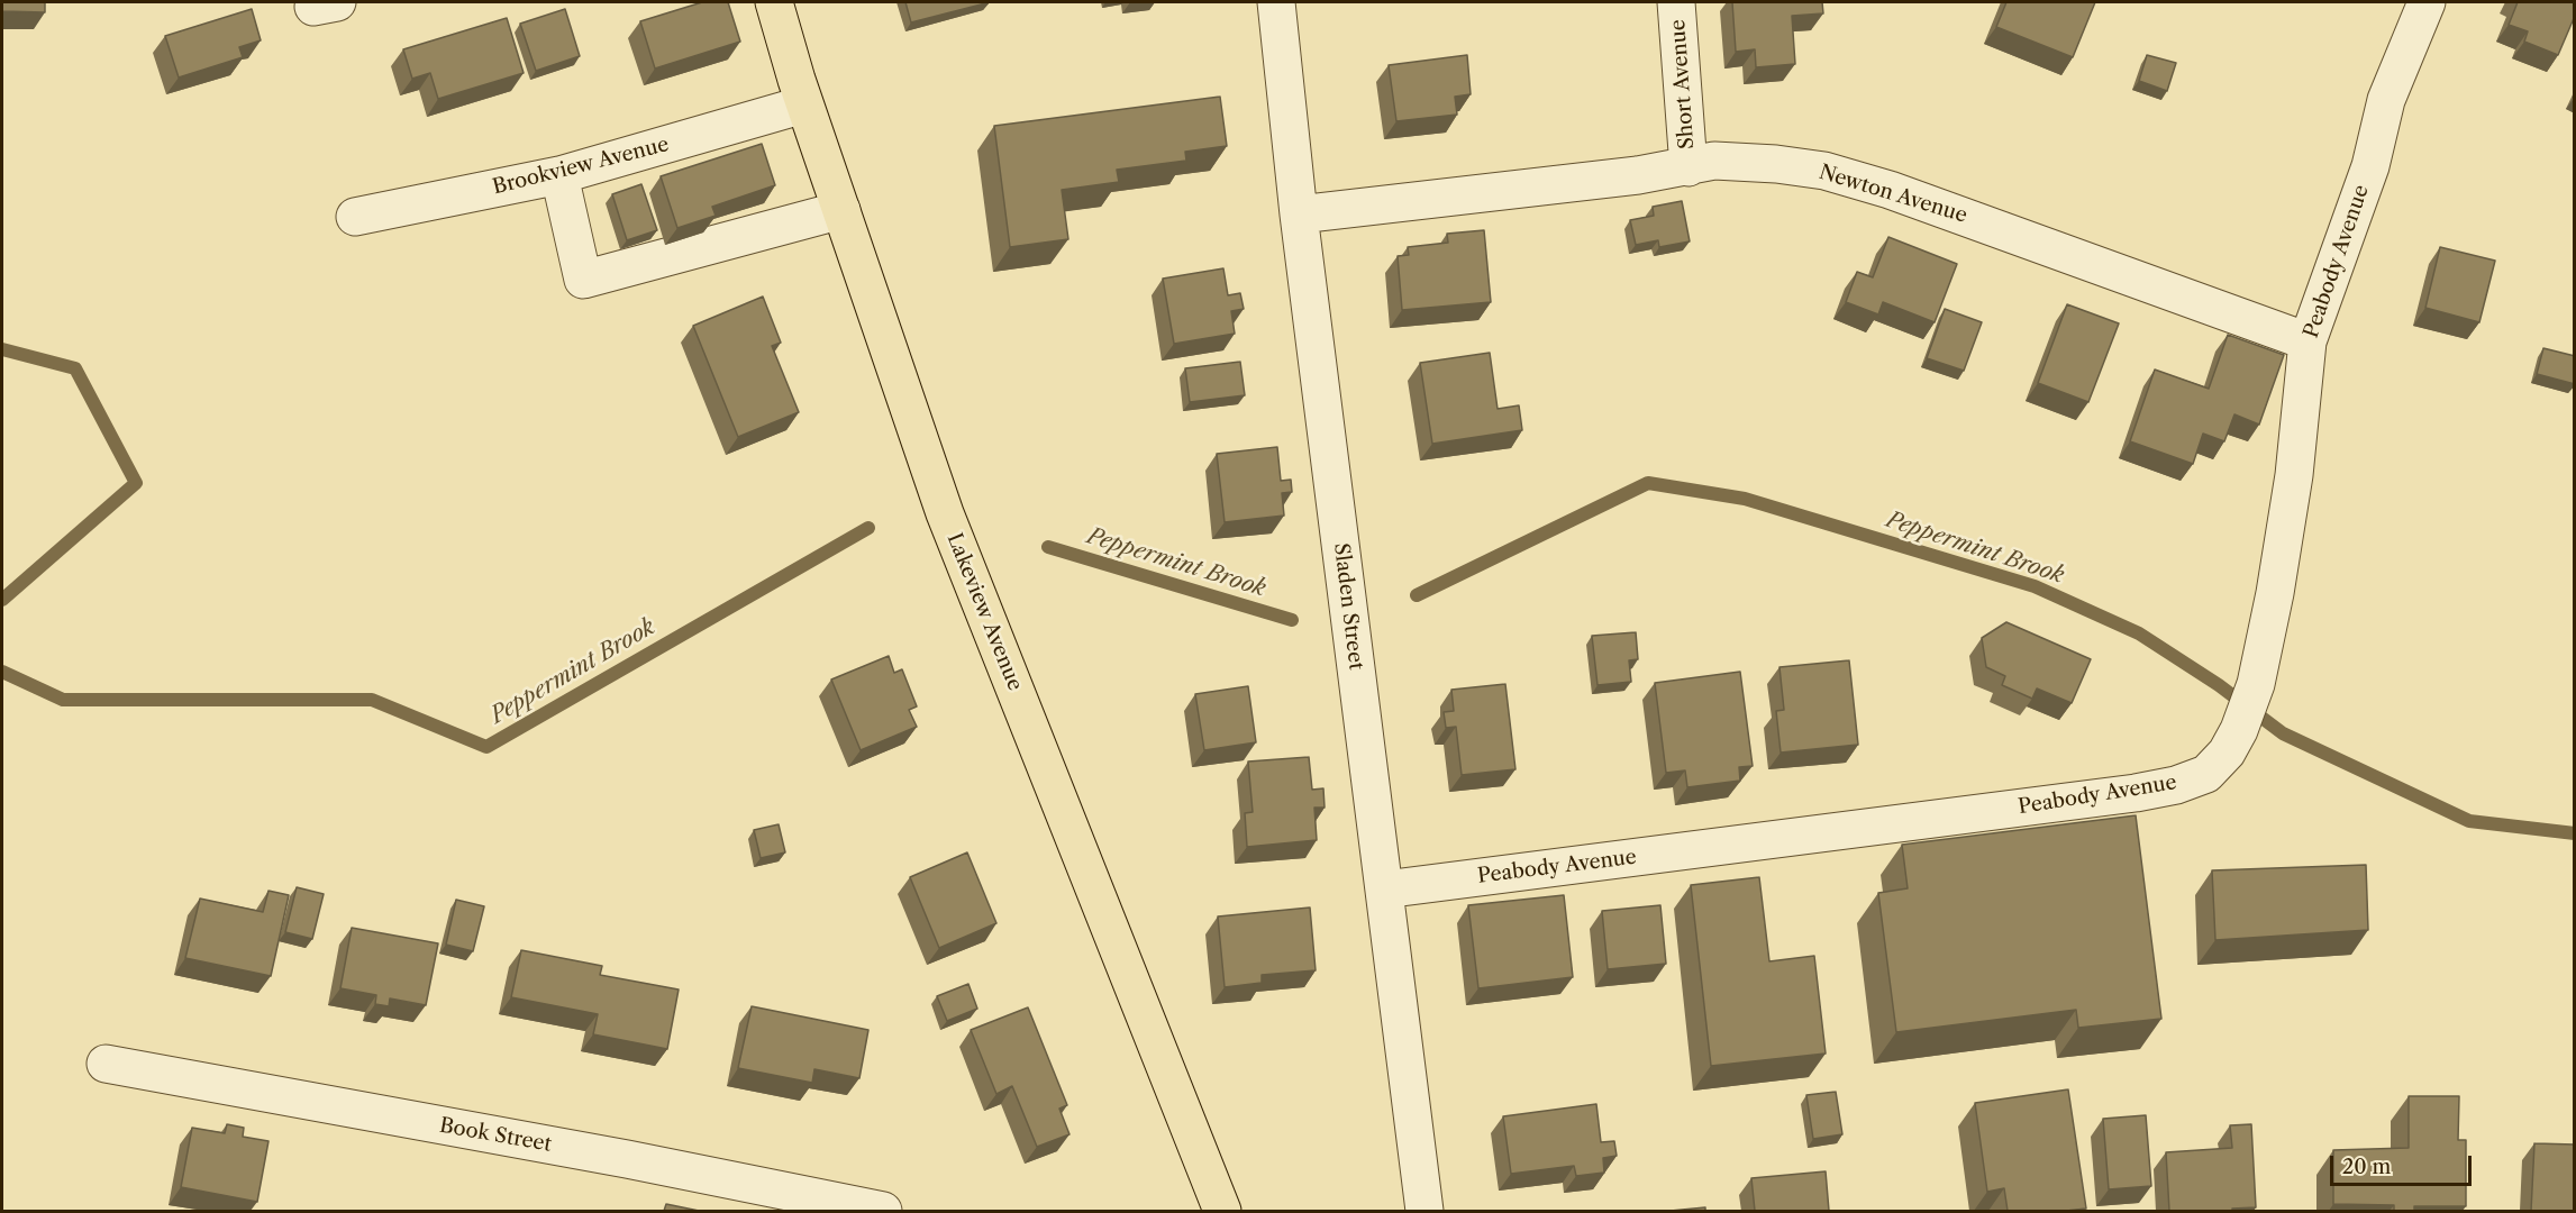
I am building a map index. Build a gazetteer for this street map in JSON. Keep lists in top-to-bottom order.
{
  "streets": {
    "main road": ["Lakeview Avenue"],
    "street": [
      "Short Avenue",
      "Brookview Avenue",
      "Newton Avenue",
      "Peabody Avenue",
      "Sladen Street",
      "Book Street"
    ]
  },
  "crossings": [
    ["Short Avenue", "Newton Avenue"],
    ["Brookview Avenue", "Lakeview Avenue"],
    ["Newton Avenue", "Peabody Avenue"],
    ["Newton Avenue", "Sladen Street"],
    ["Peabody Avenue", "Sladen Street"]
  ],
  "water": ["Peppermint Brook"],
  "scale_bar": "20 m"
}
